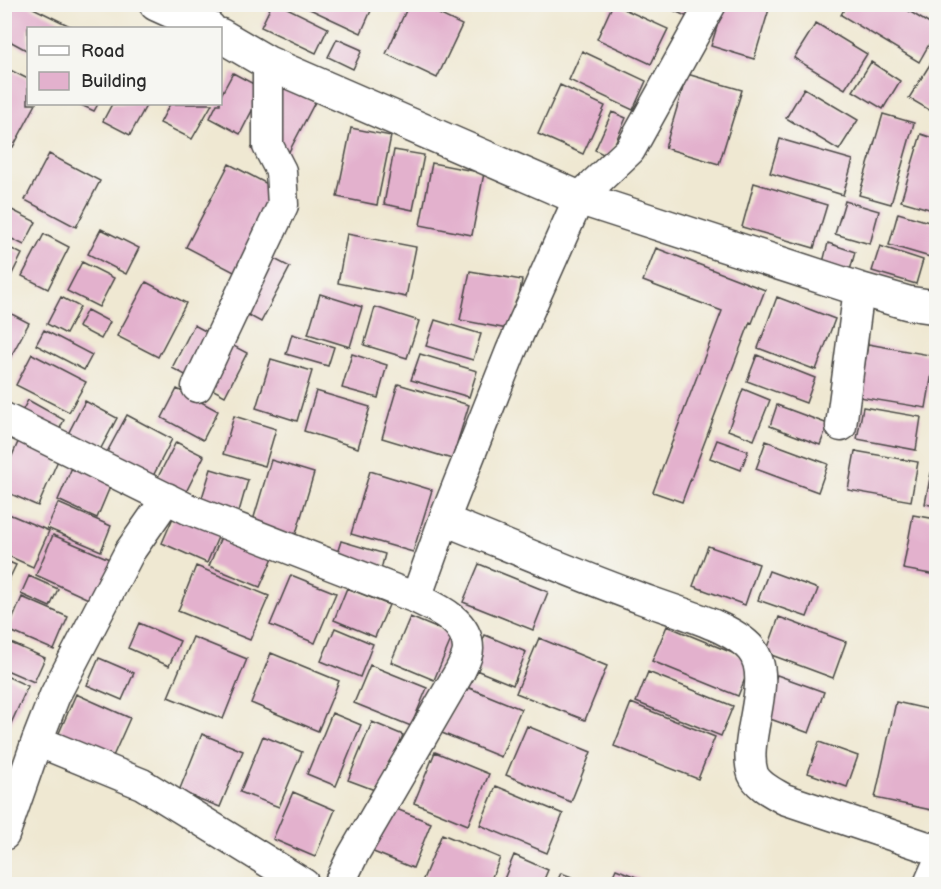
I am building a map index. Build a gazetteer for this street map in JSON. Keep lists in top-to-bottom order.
{
  "legend": ["Road", "Building"]
}
